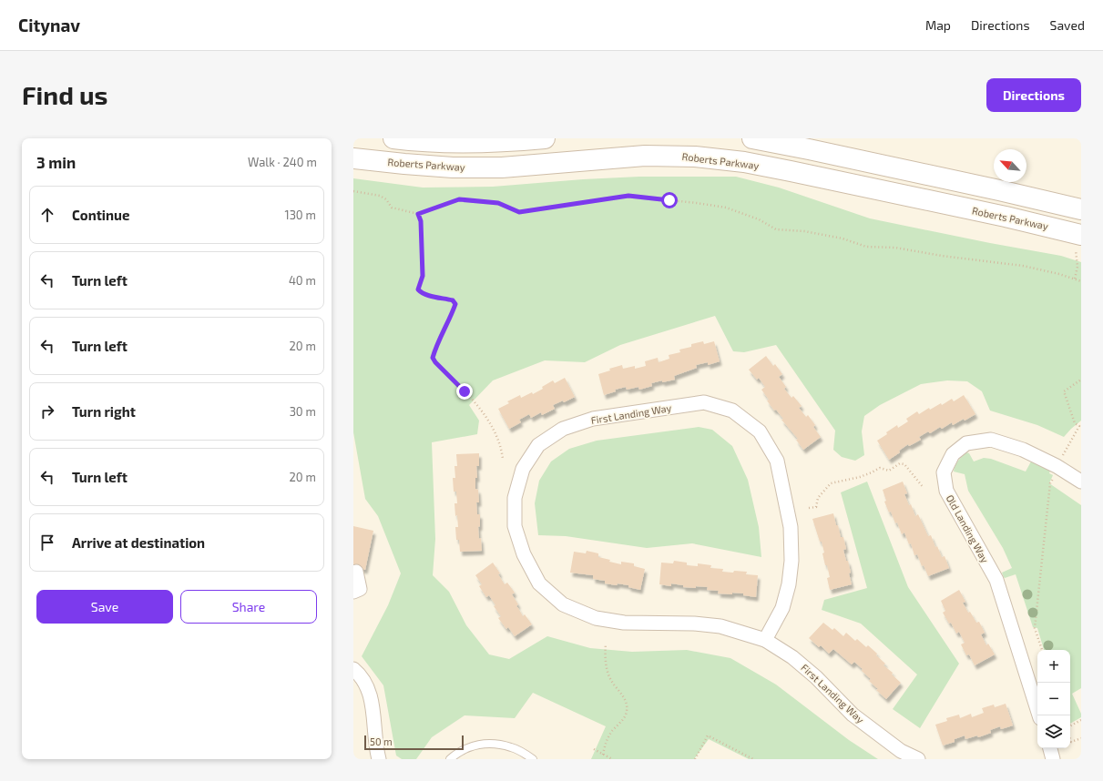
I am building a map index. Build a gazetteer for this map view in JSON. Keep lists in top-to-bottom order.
{
  "streets": {
    "main road": ["Roberts Parkway"],
    "street": ["First Landing Way", "Old Landing Way"]
  },
  "scale_bar": "50 m",
  "north": "top left",
  "page": {
    "header": "Citynav",
    "nav": ["Map", "Directions", "Saved"],
    "buttons": [
      "Directions",
      ["Save", "Share"]
    ],
    "title": "Find us",
    "heading": ["3 min", "Walk · 240 m"],
    "list": [
      ["Continue", "130 m"],
      ["Turn left", "40 m"],
      ["Turn left", "20 m"],
      ["Turn right", "30 m"],
      ["Turn left", "20 m"],
      "Arrive at destination"
    ],
    "map_buttons": ["+", "−"],
    "scale": "50 m"
  }
}
